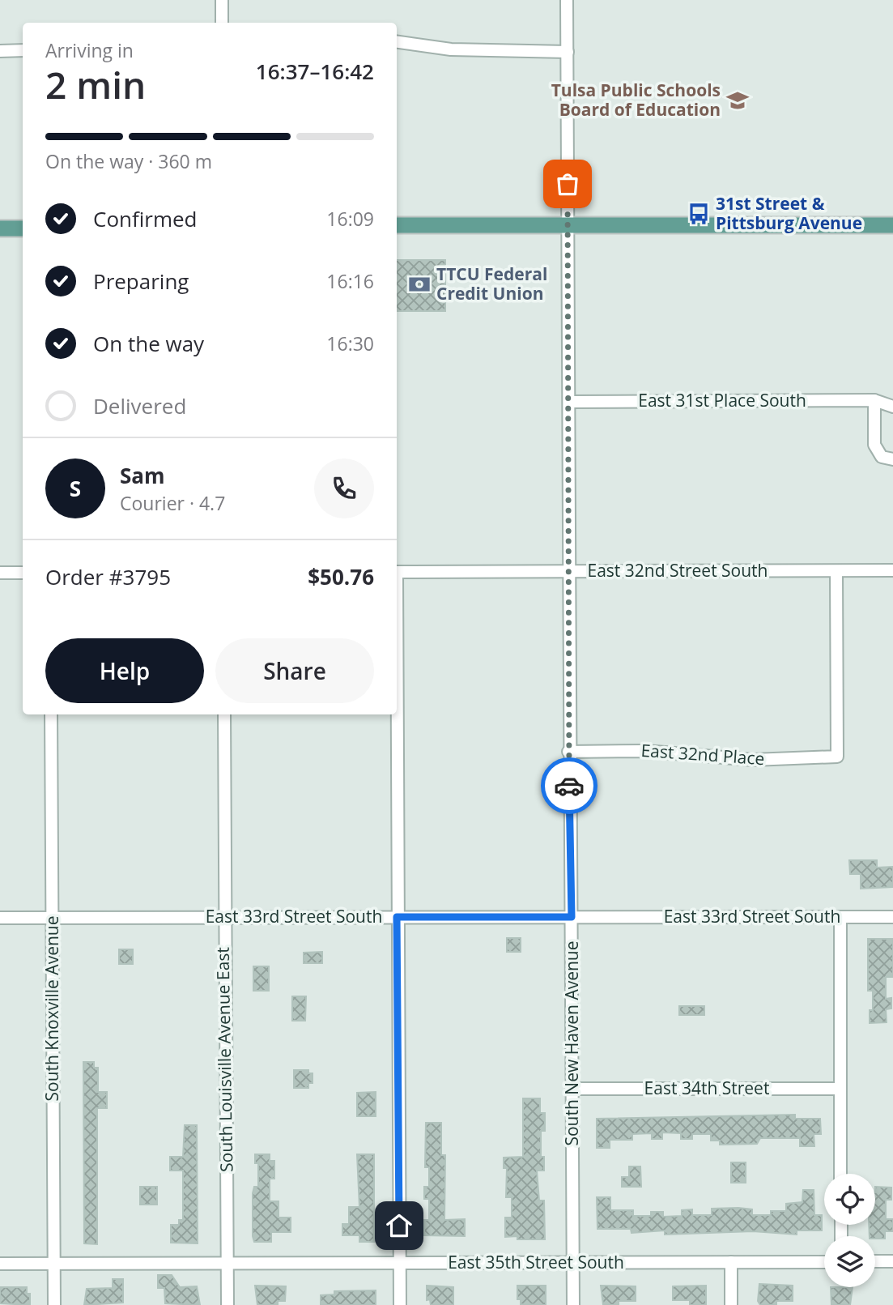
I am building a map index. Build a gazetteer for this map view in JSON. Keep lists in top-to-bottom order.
{
  "streets": {
    "street": [
      "East 31st Place South",
      "East 32nd Street South",
      "East 32nd Place",
      "East 33rd Street South",
      "South Knoxville Avenue",
      "South New Haven Avenue",
      "South Louisville Avenue East",
      "East 34th Street",
      "East 35th Street South"
    ]
  },
  "crossings": [
    ["East 31st Place South", "South New Haven Avenue"],
    ["East 32nd Street South", "East 32nd Place"],
    ["East 32nd Street South", "South New Haven Avenue"],
    ["East 32nd Place", "South New Haven Avenue"],
    ["East 33rd Street South", "South Knoxville Avenue"],
    ["East 33rd Street South", "South New Haven Avenue"],
    ["East 33rd Street South", "South Louisville Avenue East"],
    ["South Knoxville Avenue", "East 35th Street South"],
    ["South New Haven Avenue", "East 34th Street"],
    ["South New Haven Avenue", "East 35th Street South"],
    ["South Louisville Avenue East", "East 35th Street South"]
  ],
  "places": {
    "school or university": ["Tulsa Public Schools Board of Education"],
    "bus stop": ["31st Street & Pittsburg Avenue"],
    "bank": ["TTCU Federal Credit Union"]
  },
  "page": {
    "heading": ["2 min", "Arriving in", "16:37–16:42"],
    "panel": [
      "Sam",
      "Courier · 4.7",
      "Order #3795",
      "$50.76"
    ],
    "bar": "On the way · 360 m",
    "list": [
      ["Confirmed", "16:09"],
      ["Preparing", "16:16"],
      ["On the way", "16:30"],
      "Delivered"
    ],
    "round": "S",
    "buttons": ["Help", "Share"]
  }
}
